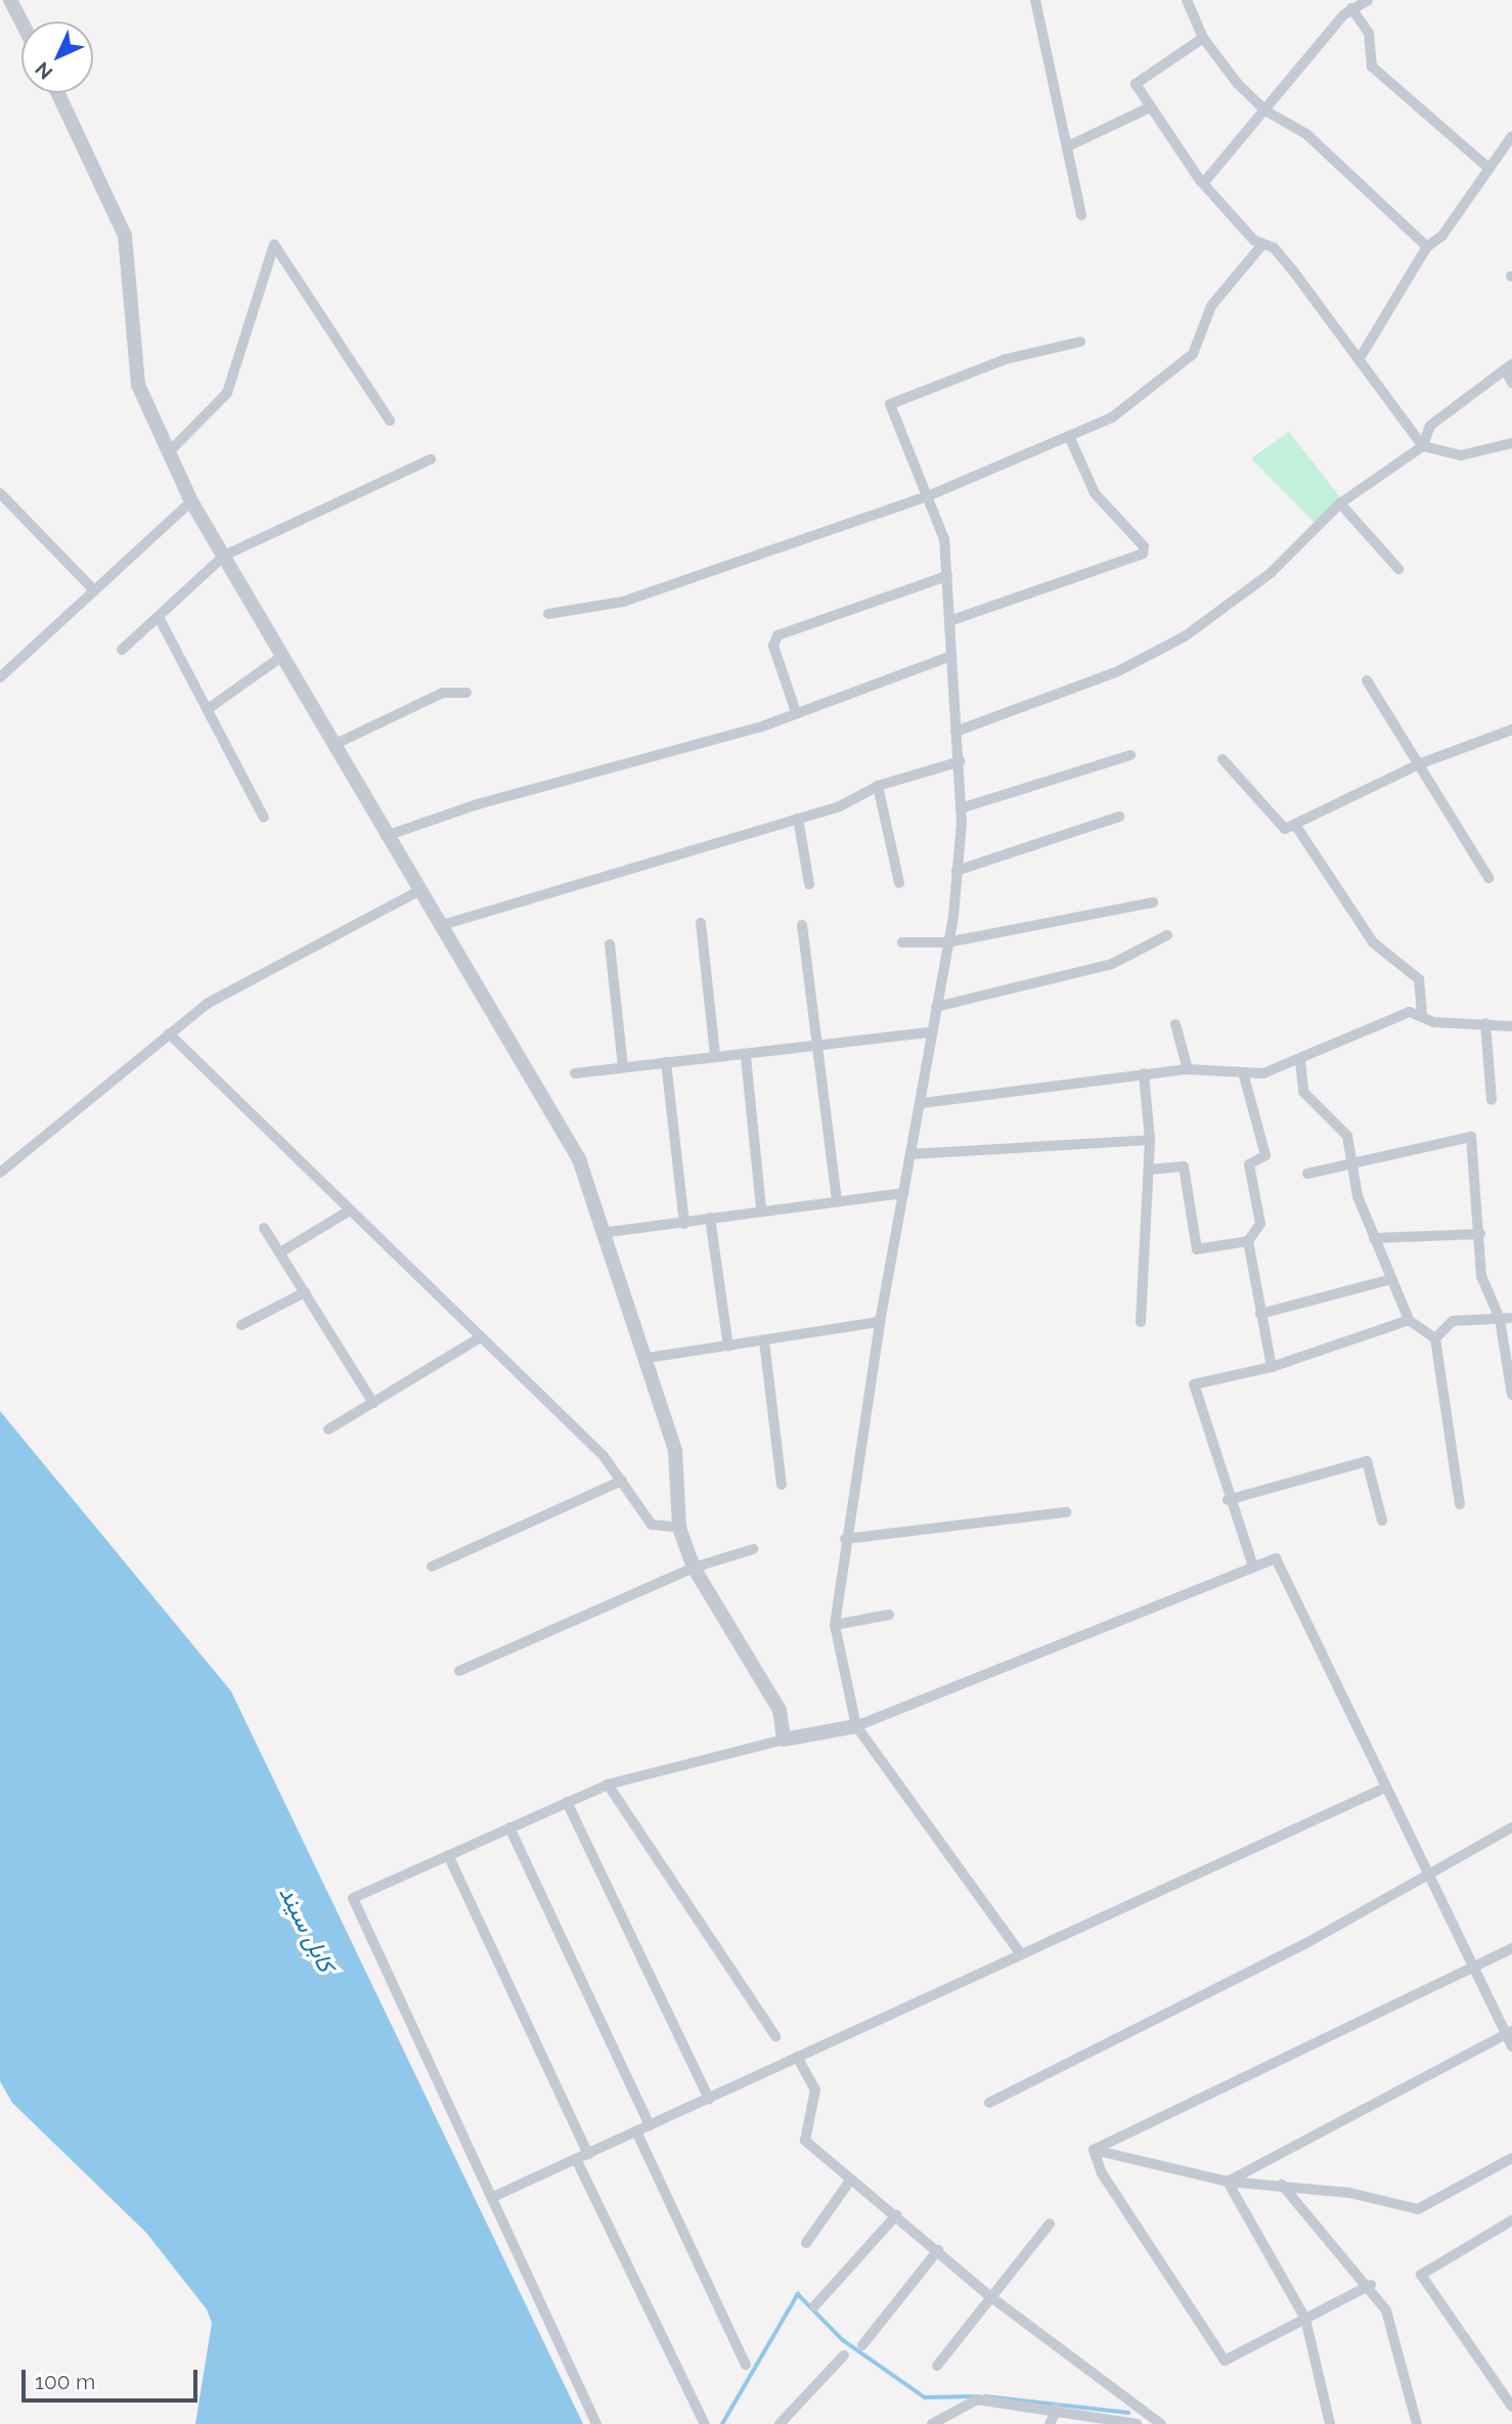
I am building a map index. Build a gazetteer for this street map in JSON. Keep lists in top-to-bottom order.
{
  "water": ["کابل سيند"],
  "scale_bar": "100 m",
  "north": "bottom left"
}
